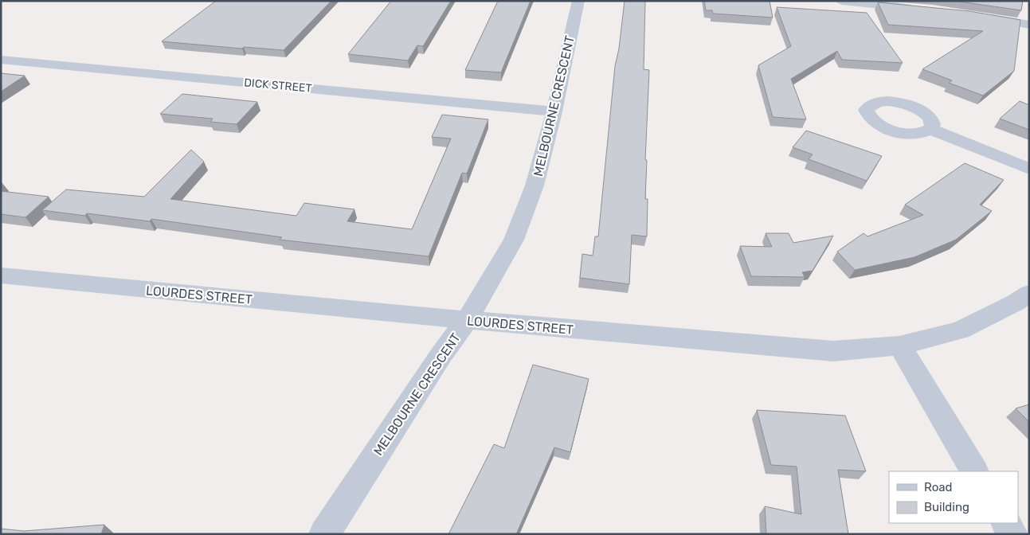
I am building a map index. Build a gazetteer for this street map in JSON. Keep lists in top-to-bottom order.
{
  "streets": {
    "street": ["DICK STREET", "MELBOURNE CRESCENT", "LOURDES STREET"]
  },
  "crossings": [
    ["DICK STREET", "MELBOURNE CRESCENT"],
    ["MELBOURNE CRESCENT", "LOURDES STREET"]
  ],
  "legend": ["Road", "Building"]
}
